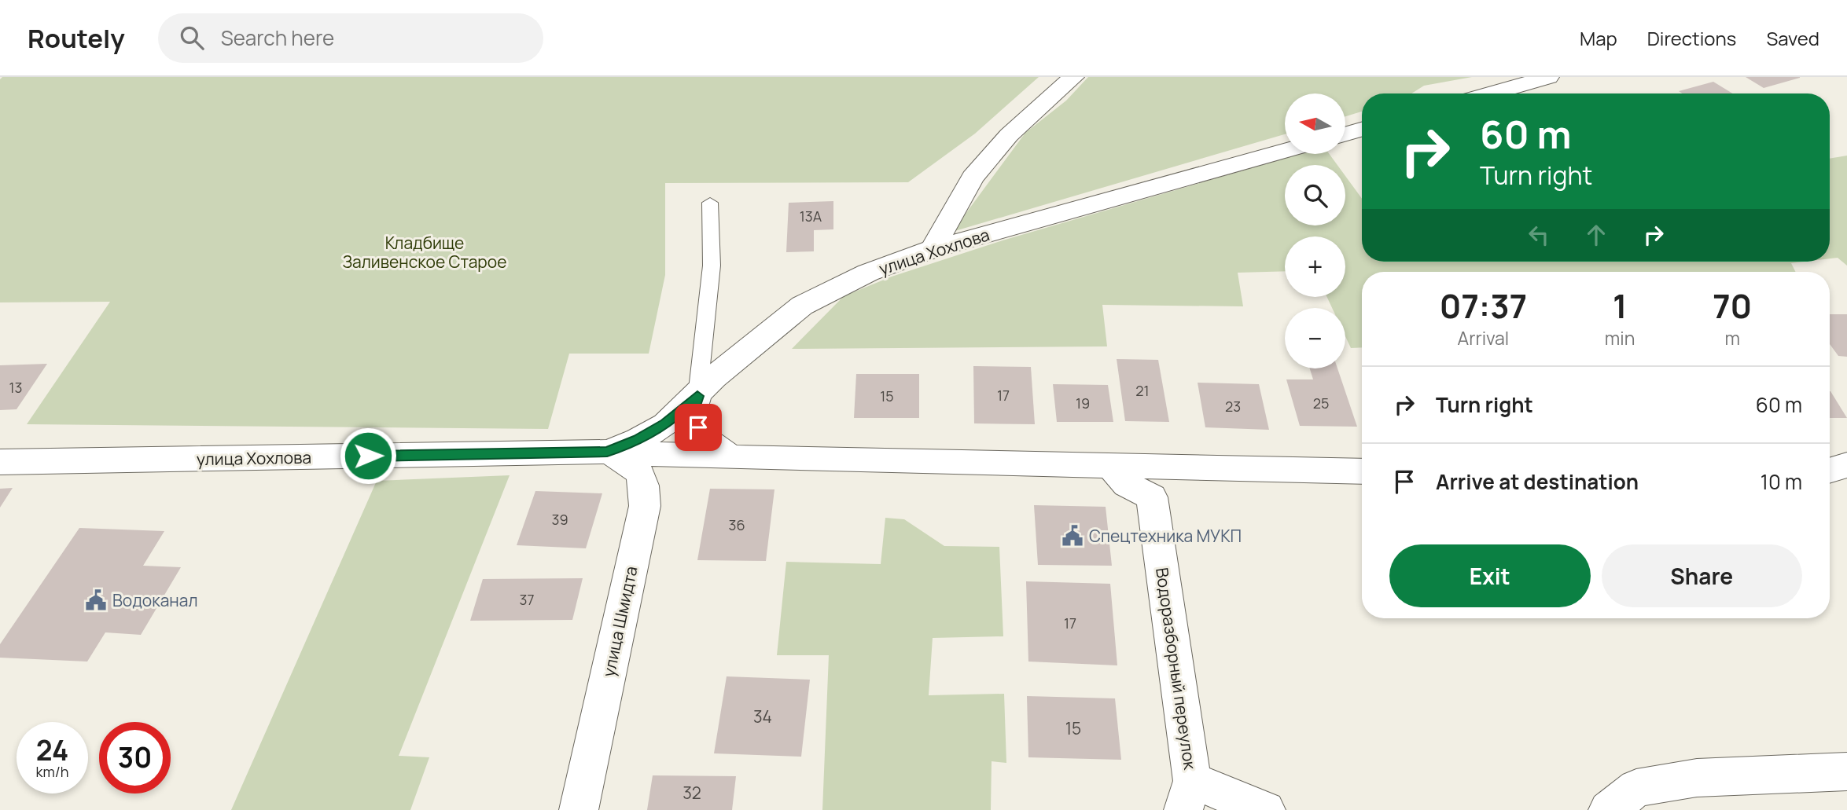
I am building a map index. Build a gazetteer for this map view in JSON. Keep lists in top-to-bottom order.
{
  "streets": {
    "street": ["улица Хохлова", "улица Шмидта", "Водоразборный переулок"]
  },
  "crossings": [
    ["улица Хохлова", "улица Шмидта"]
  ],
  "parks": ["Кладбище Заливенское Старое"],
  "places": {
    "public building": ["Спецтехника МУКП", "Водоканал"]
  },
  "house_numbers": [
    "13А",
    "13",
    "21",
    "17",
    "15",
    "19",
    "25",
    "23",
    "39",
    "36",
    "37",
    "17",
    "34",
    "15",
    "32"
  ],
  "north": "left",
  "page": {
    "header": "Routely",
    "search": "Search here",
    "nav": ["Map", "Directions", "Saved"],
    "map_buttons": ["+", "−"],
    "turn": ["60 m", "Turn right"],
    "eta": [
      "07:37",
      "Arrival",
      "1",
      "min",
      "70",
      "m"
    ],
    "list": [
      {
        "name": "Turn right",
        "value": "60 m"
      },
      {
        "name": "Arrive at destination",
        "value": "10 m"
      }
    ],
    "buttons": ["Exit", "Share"],
    "speed": "24 km/h",
    "limit": "30"
  }
}
